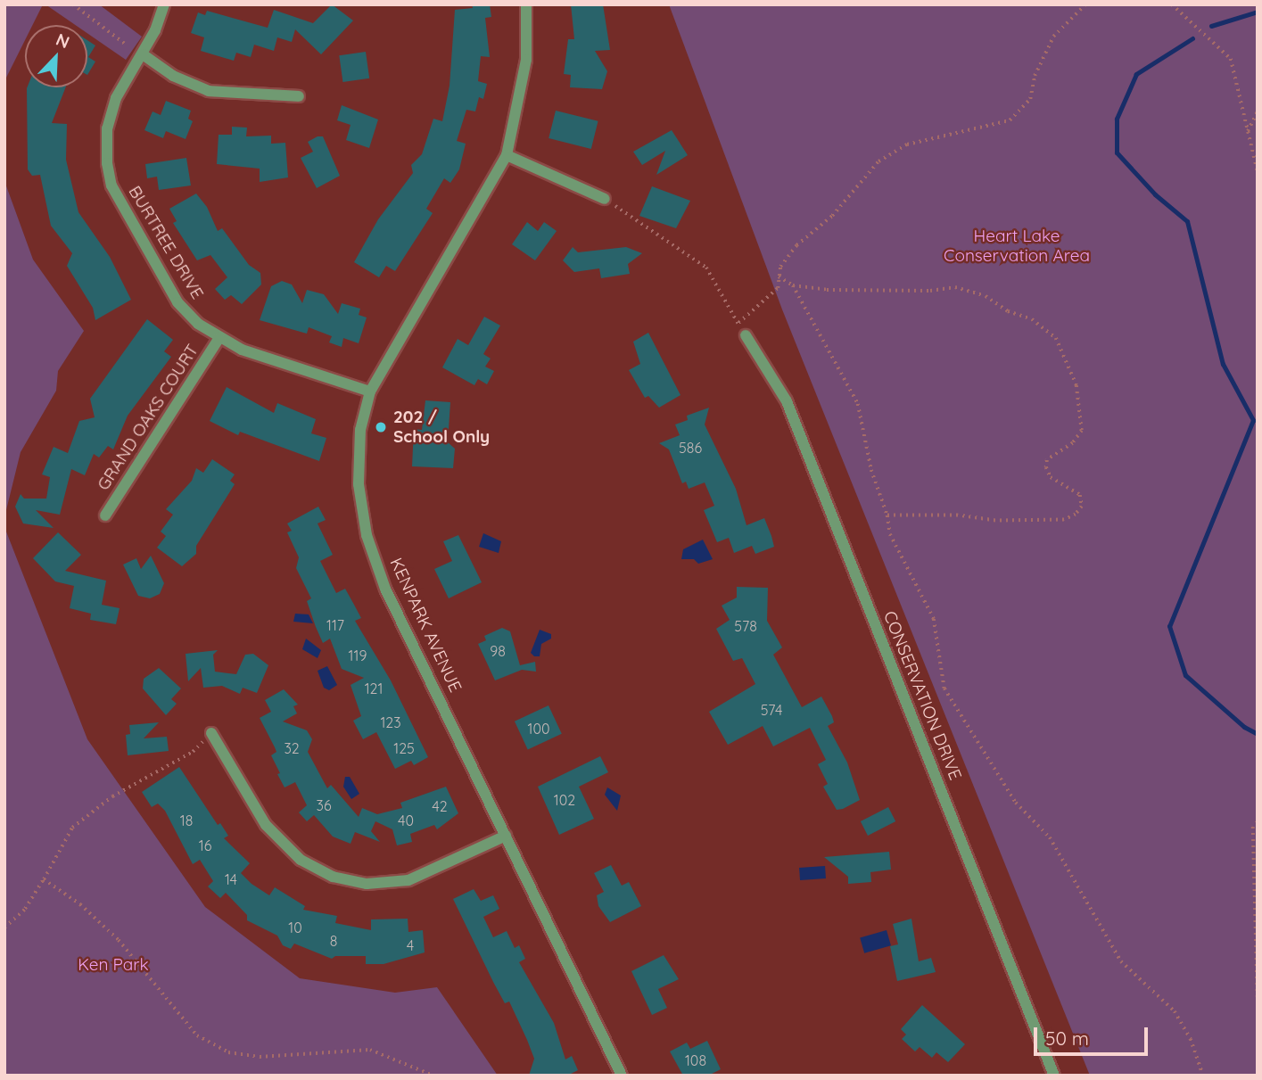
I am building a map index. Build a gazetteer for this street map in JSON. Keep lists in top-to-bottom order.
{
  "streets": {
    "street": [
      "BURTREE DRIVE",
      "GRAND OAKS COURT",
      "KENPARK AVENUE",
      "CONSERVATION DRIVE"
    ]
  },
  "crossings": [
    ["BURTREE DRIVE", "GRAND OAKS COURT"],
    ["BURTREE DRIVE", "KENPARK AVENUE"]
  ],
  "parks": ["Heart Lake Conservation Area", "Ken Park"],
  "places": ["202 / School Only"],
  "house_numbers": [
    "586",
    "117",
    "578",
    "98",
    "119",
    "121",
    "574",
    "123",
    "100",
    "32",
    "125",
    "102",
    "36",
    "42",
    "18",
    "40",
    "16",
    "14",
    "10",
    "8",
    "4",
    "108"
  ],
  "scale_bar": "50 m",
  "north": "top right"
}
